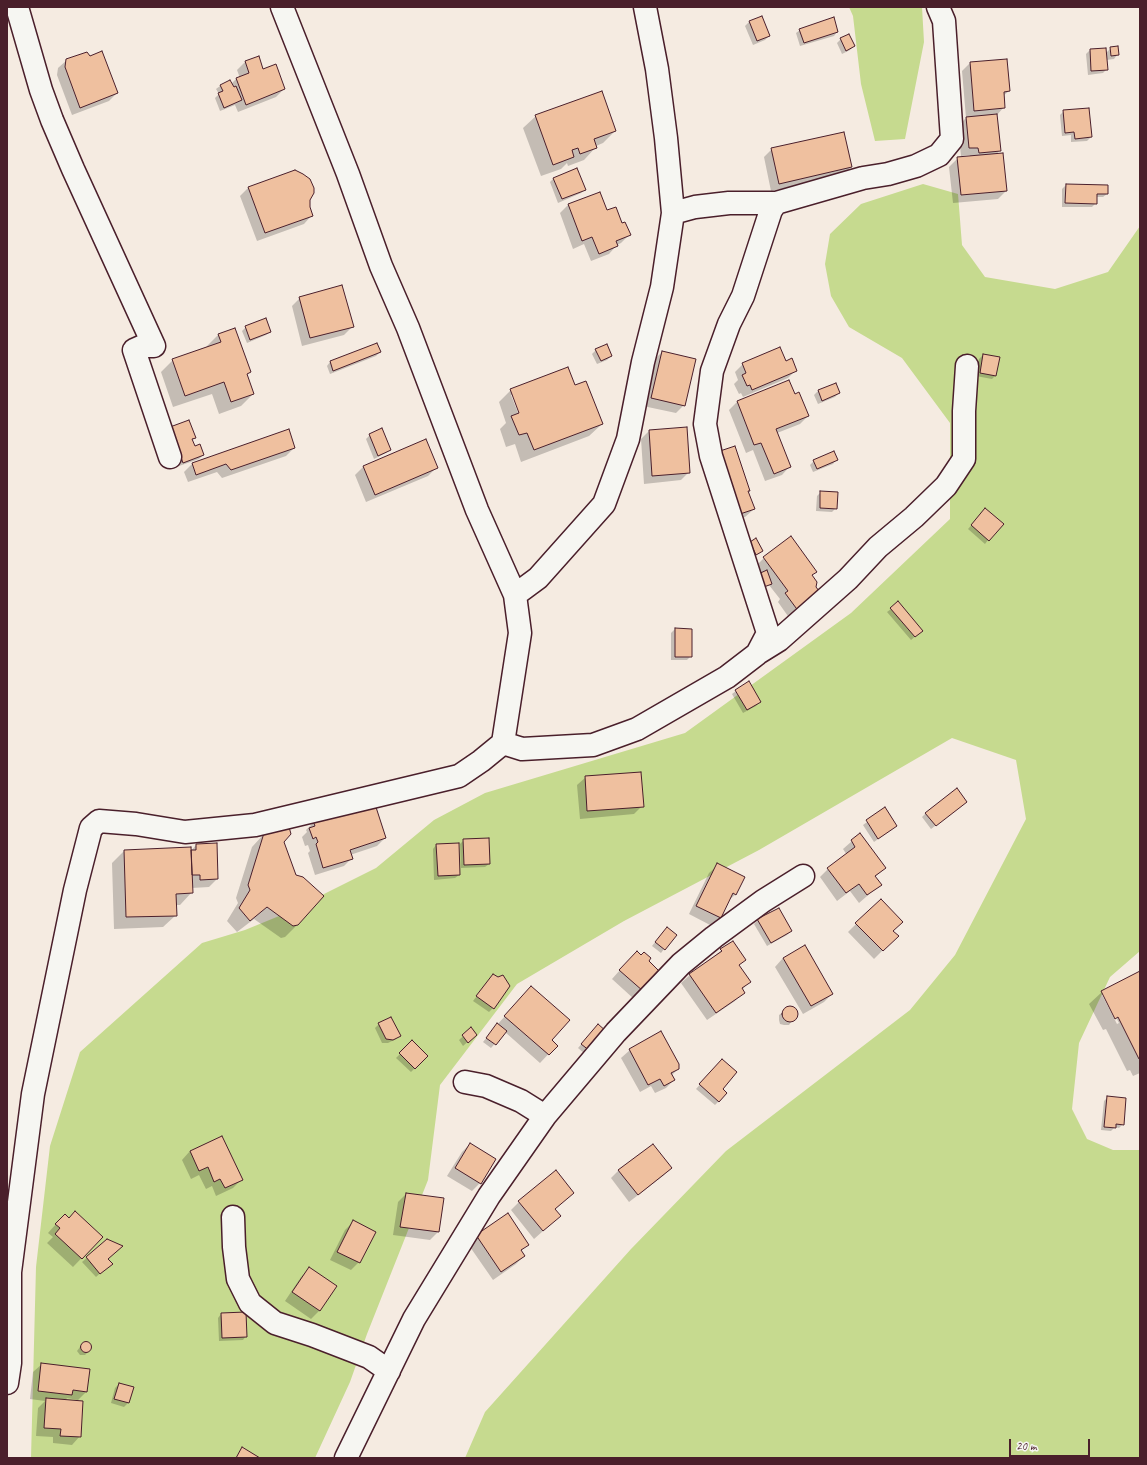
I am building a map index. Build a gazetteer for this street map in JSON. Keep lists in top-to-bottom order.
{
  "scale_bar": "20 m"
}
